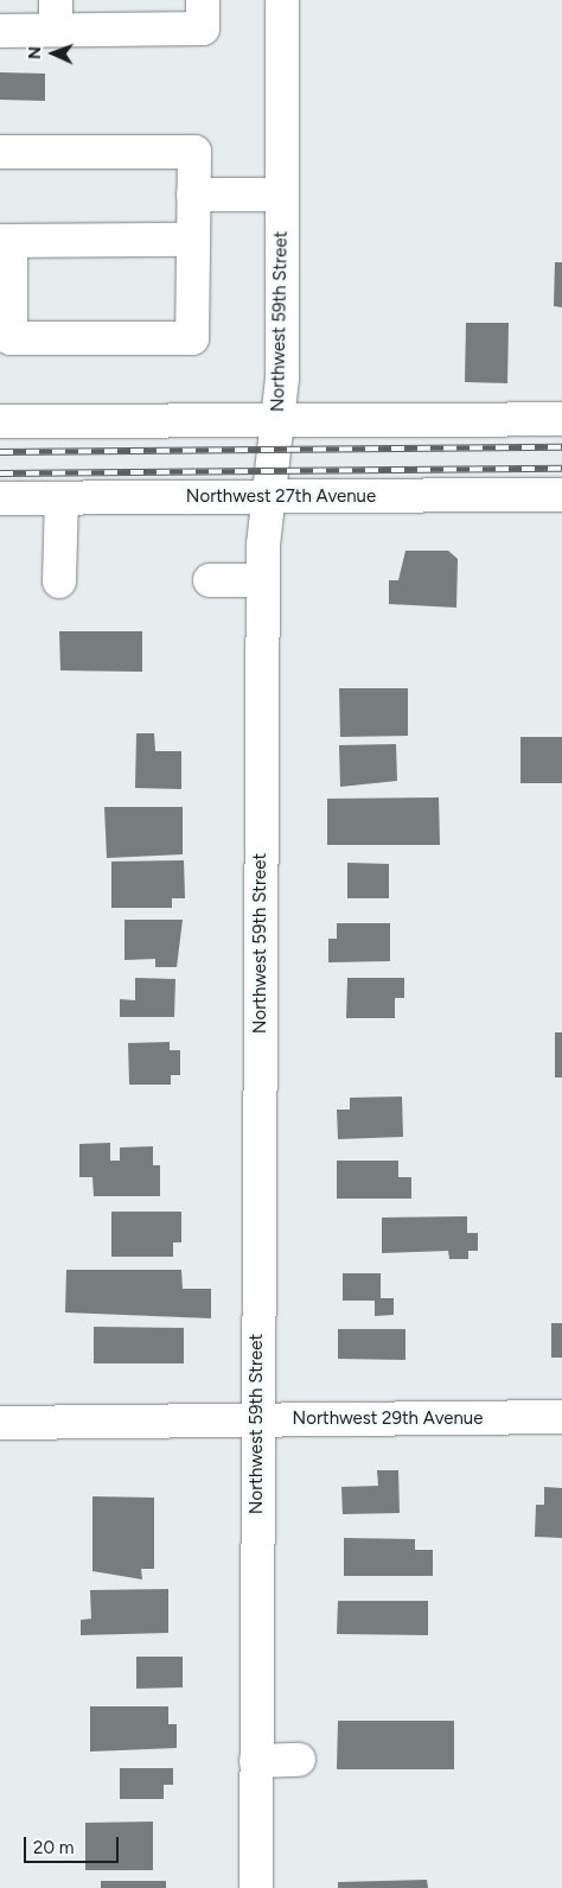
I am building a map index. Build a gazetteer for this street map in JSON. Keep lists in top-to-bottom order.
{
  "streets": {
    "street": ["Northwest 59th Street", "Northwest 27th Avenue", "Northwest 29th Avenue"]
  },
  "crossings": [
    ["Northwest 59th Street", "Northwest 27th Avenue"],
    ["Northwest 59th Street", "Northwest 29th Avenue"]
  ],
  "scale_bar": "20 m",
  "north": "left"
}
